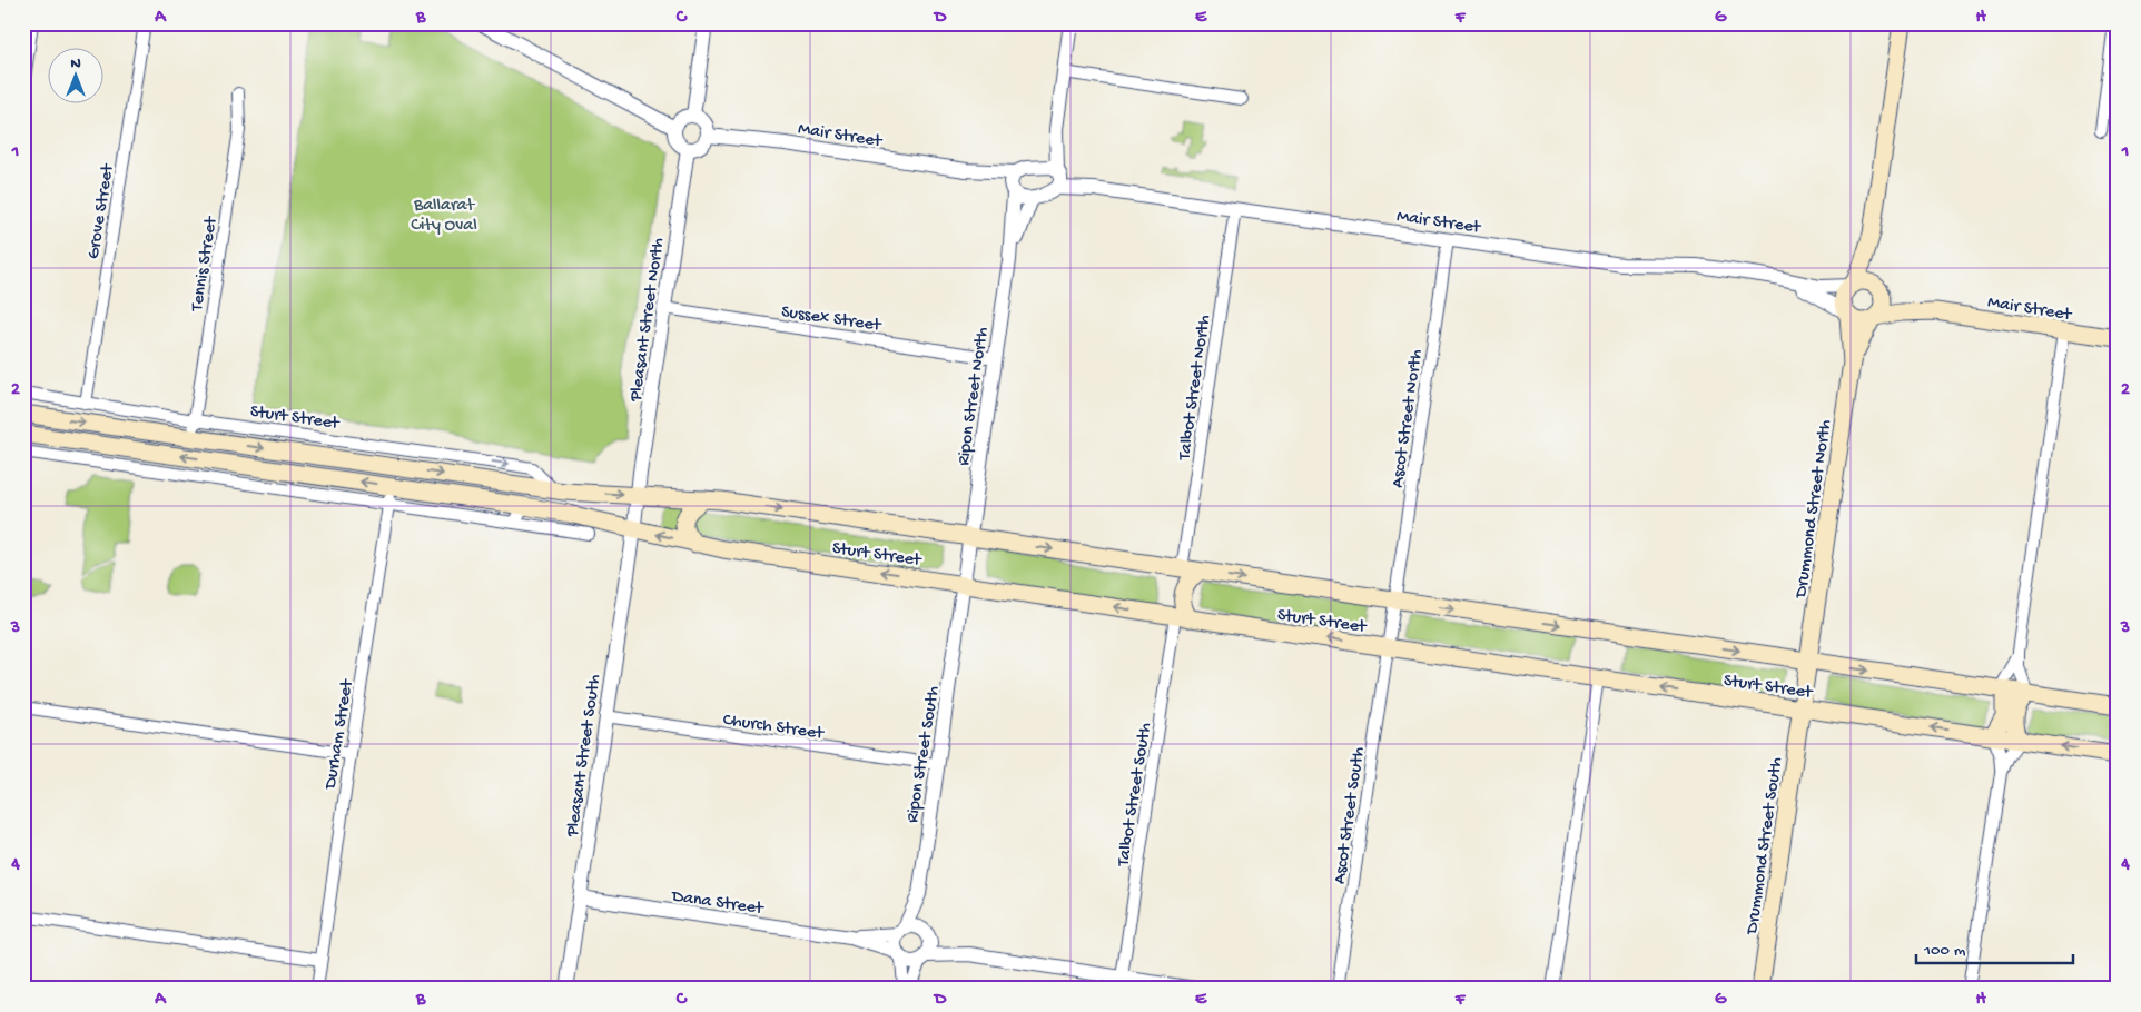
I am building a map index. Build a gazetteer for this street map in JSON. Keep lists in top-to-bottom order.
{
  "streets": {
    "main road": [
      "Mair Street",
      "Sturt Street",
      "Drummond Street North",
      "Drummond Street South"
    ],
    "street": [
      "Grove Street",
      "Tennis Street",
      "Sussex Street",
      "Pleasant Street North",
      "Talbot Street North",
      "Ripon Street North",
      "Ascot Street North",
      "Church Street",
      "Durham Street",
      "Ripon Street South",
      "Pleasant Street South",
      "Talbot Street South",
      "Ascot Street South",
      "Dana Street"
    ]
  },
  "crossings": [
    ["Mair Street", "Pleasant Street North"],
    ["Mair Street", "Talbot Street North"],
    ["Mair Street", "Ripon Street North"],
    ["Mair Street", "Ascot Street North"],
    ["Mair Street", "Drummond Street North"],
    ["Grove Street", "Sturt Street"],
    ["Tennis Street", "Sturt Street"],
    ["Sussex Street", "Pleasant Street North"],
    ["Sussex Street", "Ripon Street North"],
    ["Pleasant Street North", "Sturt Street"],
    ["Pleasant Street North", "Pleasant Street South"],
    ["Talbot Street North", "Sturt Street"],
    ["Ripon Street North", "Sturt Street"],
    ["Ripon Street North", "Ripon Street South"],
    ["Sturt Street", "Ascot Street North"],
    ["Sturt Street", "Drummond Street North"],
    ["Sturt Street", "Durham Street"],
    ["Sturt Street", "Ripon Street South"],
    ["Sturt Street", "Pleasant Street South"],
    ["Sturt Street", "Talbot Street South"],
    ["Sturt Street", "Ascot Street South"],
    ["Sturt Street", "Drummond Street South"],
    ["Ascot Street North", "Ascot Street South"],
    ["Drummond Street North", "Drummond Street South"],
    ["Church Street", "Ripon Street South"],
    ["Church Street", "Pleasant Street South"],
    ["Ripon Street South", "Dana Street"],
    ["Pleasant Street South", "Dana Street"]
  ],
  "parks": ["Ballarat City Oval"],
  "scale_bar": "100 m",
  "north": "top",
  "grid": {
    "columns": [
      "A",
      "B",
      "C",
      "D",
      "E",
      "F",
      "G",
      "H"
    ],
    "rows": [
      "1",
      "2",
      "3",
      "4"
    ]
  }
}
